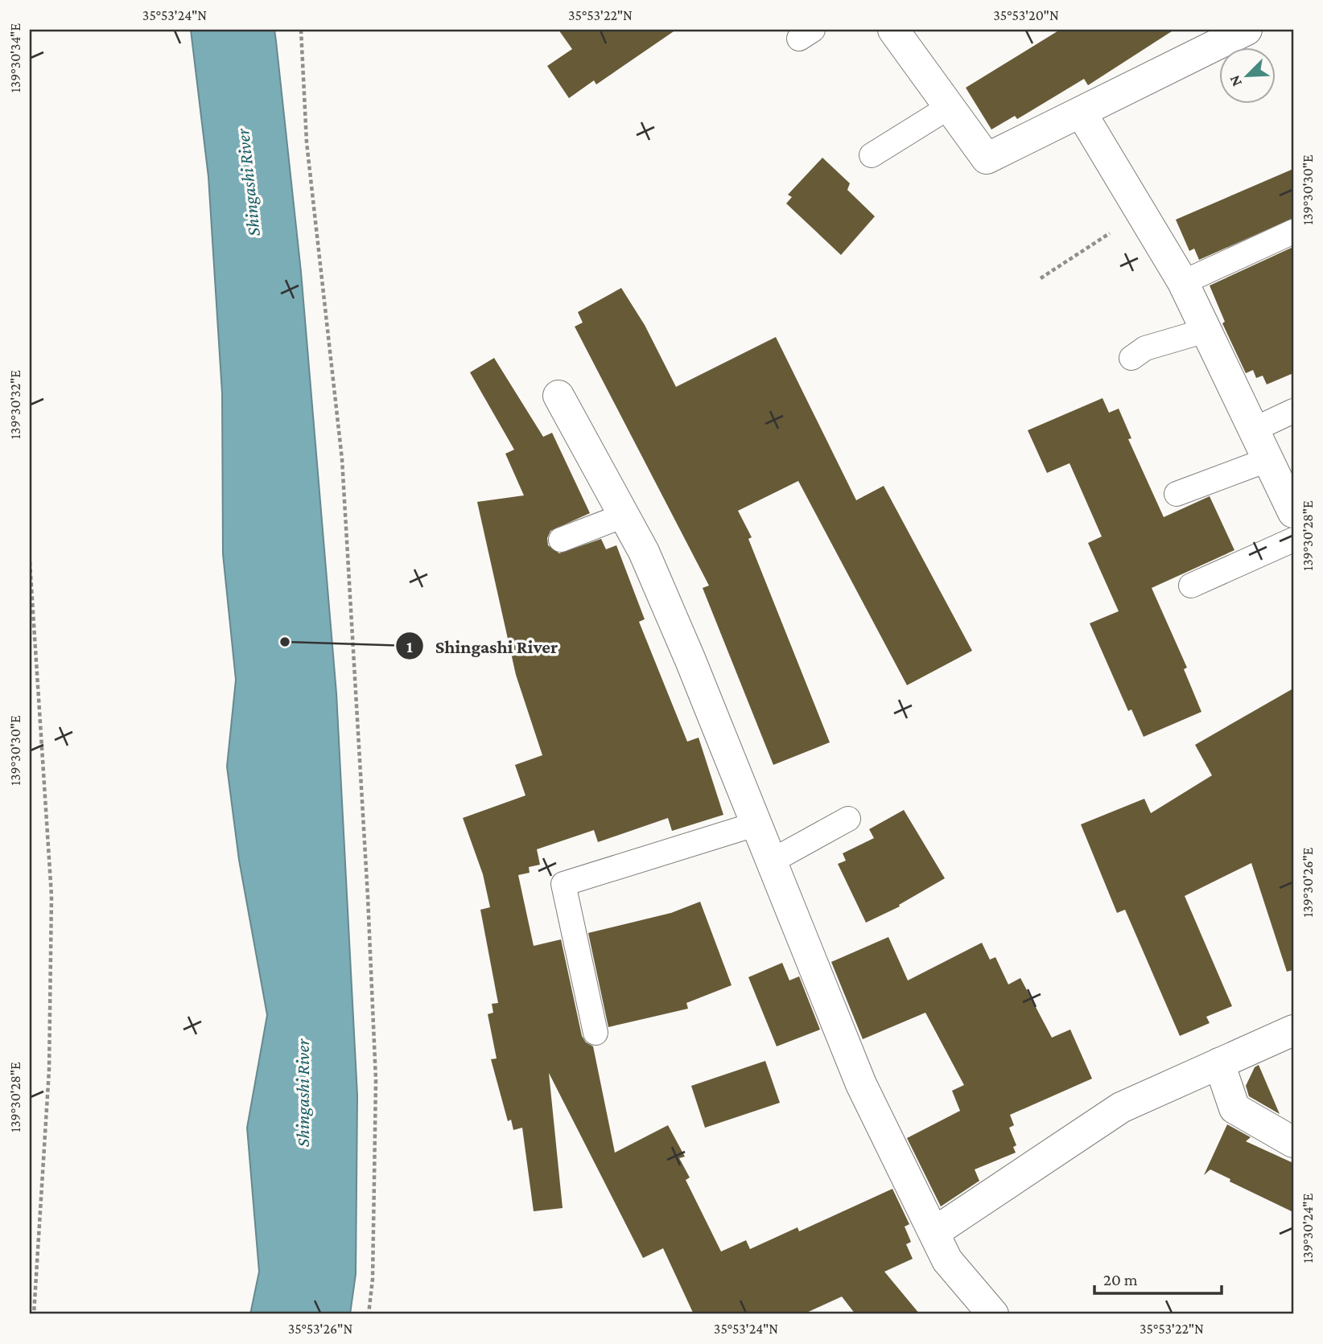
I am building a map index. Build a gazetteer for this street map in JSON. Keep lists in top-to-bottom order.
{
  "water": ["Shingashi River"],
  "places": ["Shingashi River"],
  "scale_bar": "20 m",
  "north": "bottom left",
  "coordinates": [
    "35°53'24\"N",
    "35°53'22\"N",
    "35°53'20\"N",
    "139°30'34\"E",
    "139°30'30\"E",
    "139°30'32\"E",
    "139°30'28\"E",
    "139°30'26\"E",
    "139°30'24\"E",
    "35°53'26\"N"
  ]
}
